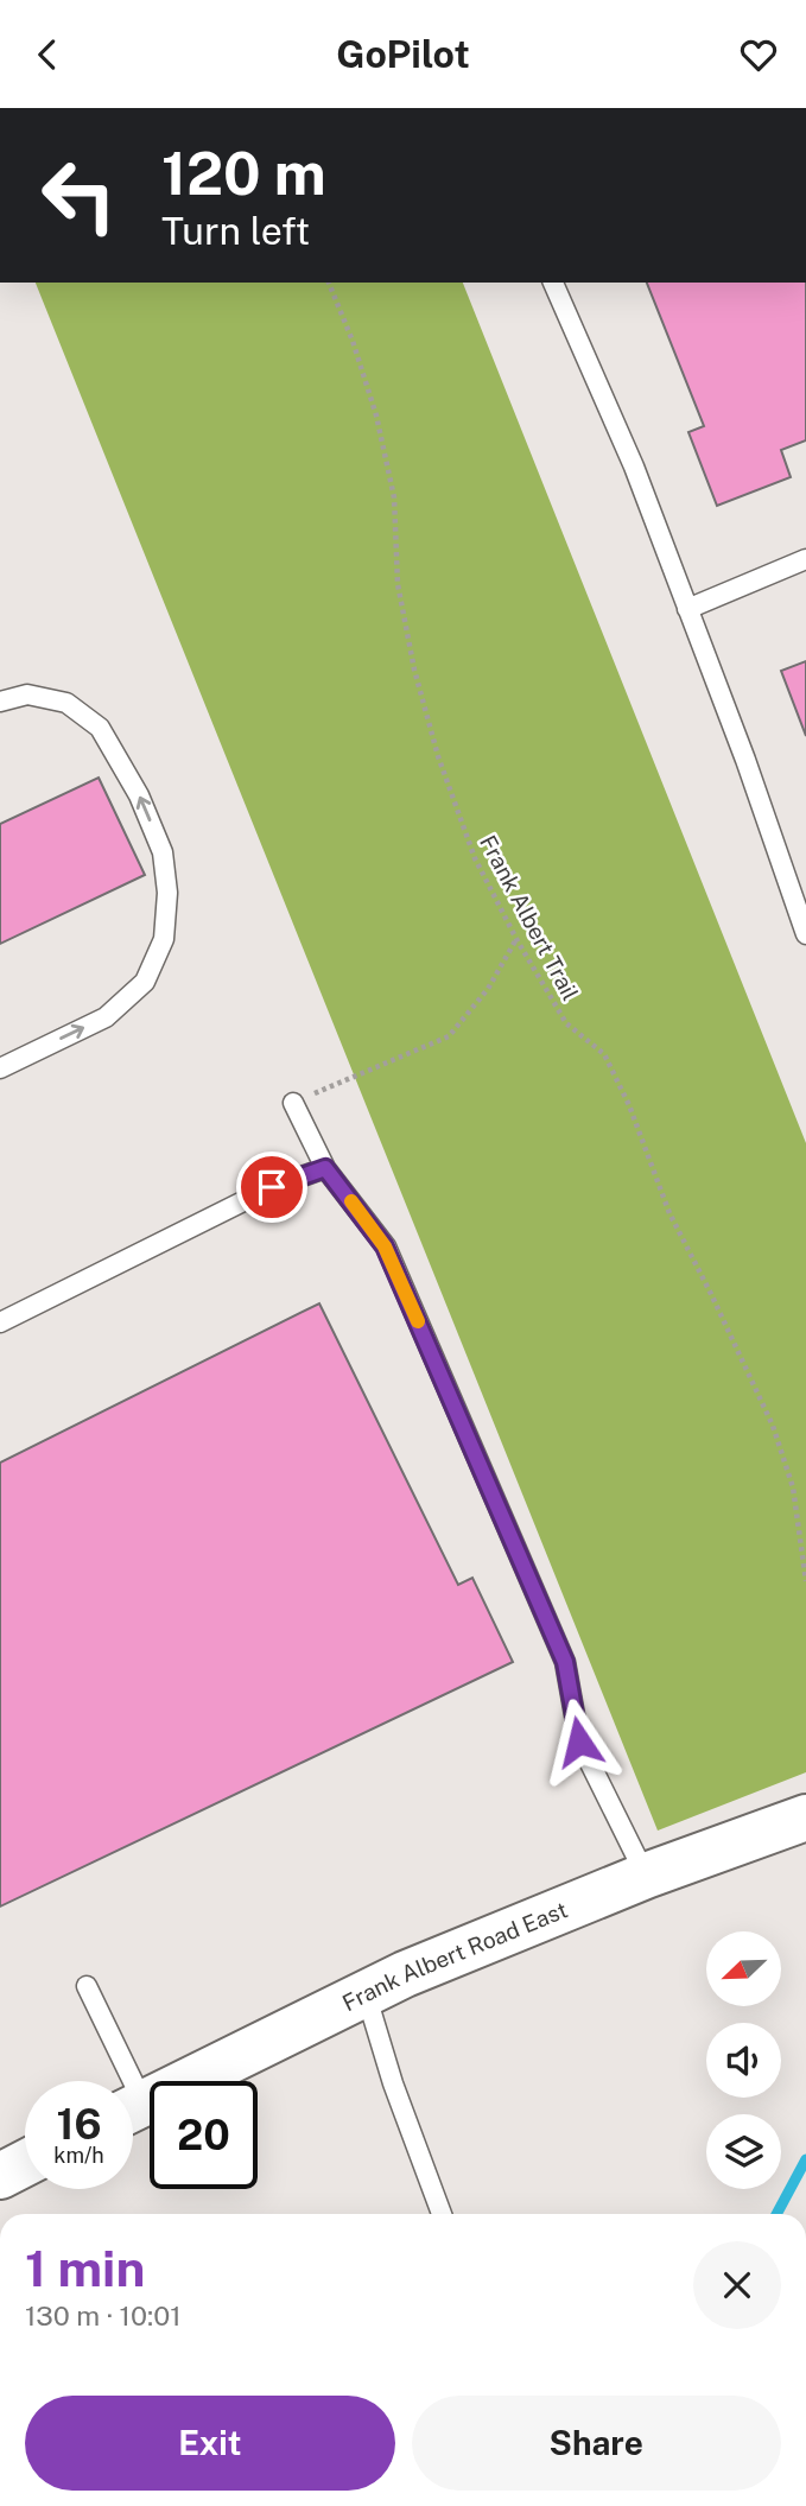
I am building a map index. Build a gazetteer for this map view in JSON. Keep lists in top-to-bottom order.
{
  "streets": {
    "street": ["Frank Albert Road East"],
    "path": ["Frank Albert Trail"]
  },
  "north": "bottom left",
  "page": {
    "header": "GoPilot",
    "turn": ["120 m", "Turn left"],
    "speed": "16 km/h",
    "limit": "20",
    "heading": ["1 min", "130 m · 10:01"],
    "buttons": ["Exit", "Share"]
  }
}
